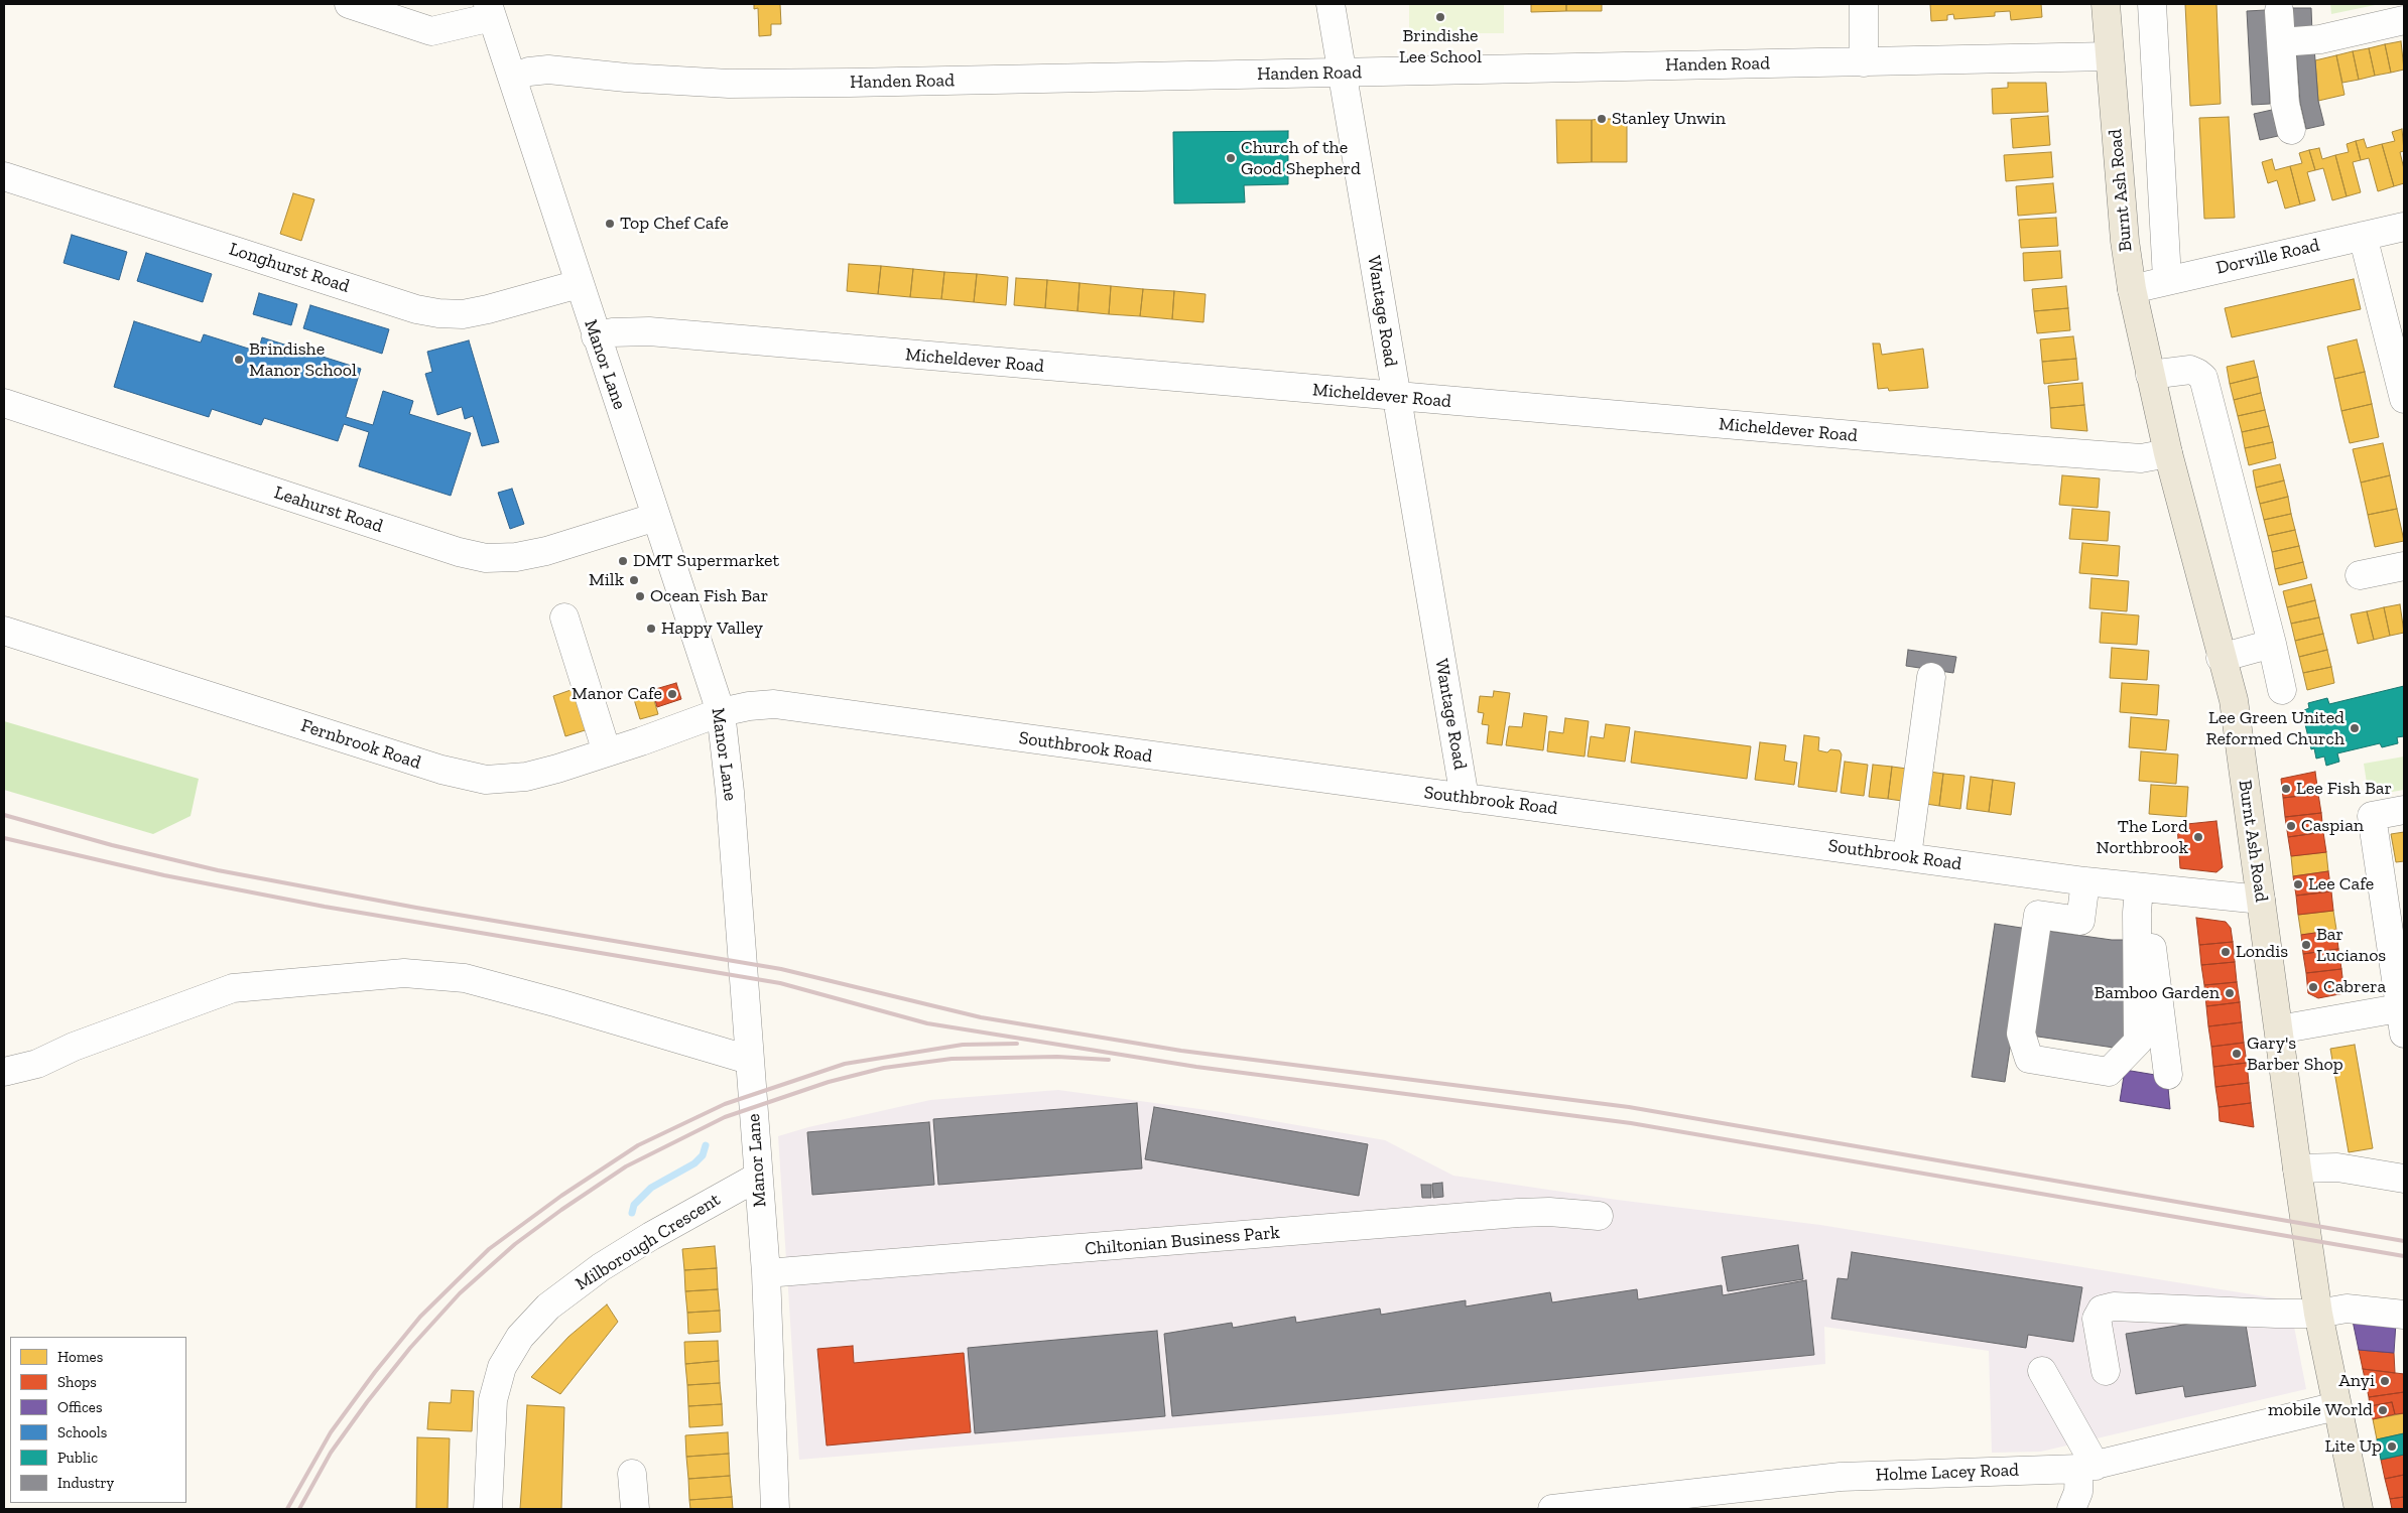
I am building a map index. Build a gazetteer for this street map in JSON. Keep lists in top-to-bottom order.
{
  "streets": {
    "main road": ["Burnt Ash Road"],
    "street": [
      "Handen Road",
      "Dorville Road",
      "Longhurst Road",
      "Wantage Road",
      "Micheldever Road",
      "Manor Lane",
      "Leahurst Road",
      "Fernbrook Road",
      "Southbrook Road",
      "Chiltonian Business Park",
      "Milborough Crescent",
      "Holme Lacey Road"
    ]
  },
  "crossings": [
    ["Handen Road", "Burnt Ash Road"],
    ["Handen Road", "Wantage Road"],
    ["Handen Road", "Manor Lane"],
    ["Burnt Ash Road", "Dorville Road"],
    ["Burnt Ash Road", "Micheldever Road"],
    ["Burnt Ash Road", "Southbrook Road"],
    ["Burnt Ash Road", "Holme Lacey Road"],
    ["Longhurst Road", "Manor Lane"],
    ["Wantage Road", "Micheldever Road"],
    ["Wantage Road", "Southbrook Road"],
    ["Micheldever Road", "Manor Lane"],
    ["Manor Lane", "Leahurst Road"],
    ["Manor Lane", "Fernbrook Road"],
    ["Manor Lane", "Southbrook Road"],
    ["Manor Lane", "Chiltonian Business Park"],
    ["Manor Lane", "Milborough Crescent"],
    ["Fernbrook Road", "Southbrook Road"]
  ],
  "places": [
    "Brindishe Lee School",
    "Stanley Unwin",
    "Church of the Good Shepherd",
    "Top Chef Cafe",
    "Brindishe Manor School",
    "DMT Supermarket",
    "Milk",
    "Ocean Fish Bar",
    "Happy Valley",
    "Manor Cafe",
    "Lee Green United Reformed Church",
    "Lee Fish Bar",
    "Caspian",
    "The Lord Northbrook",
    "Lee Cafe",
    "Bar Lucianos",
    "Londis",
    "Cabrera",
    "Bamboo Garden",
    "Gary's Barber Shop",
    "Anyi",
    "mobile World",
    "Lite Up"
  ],
  "legend": [
    "Homes",
    "Shops",
    "Offices",
    "Schools",
    "Public",
    "Industry"
  ]
}
